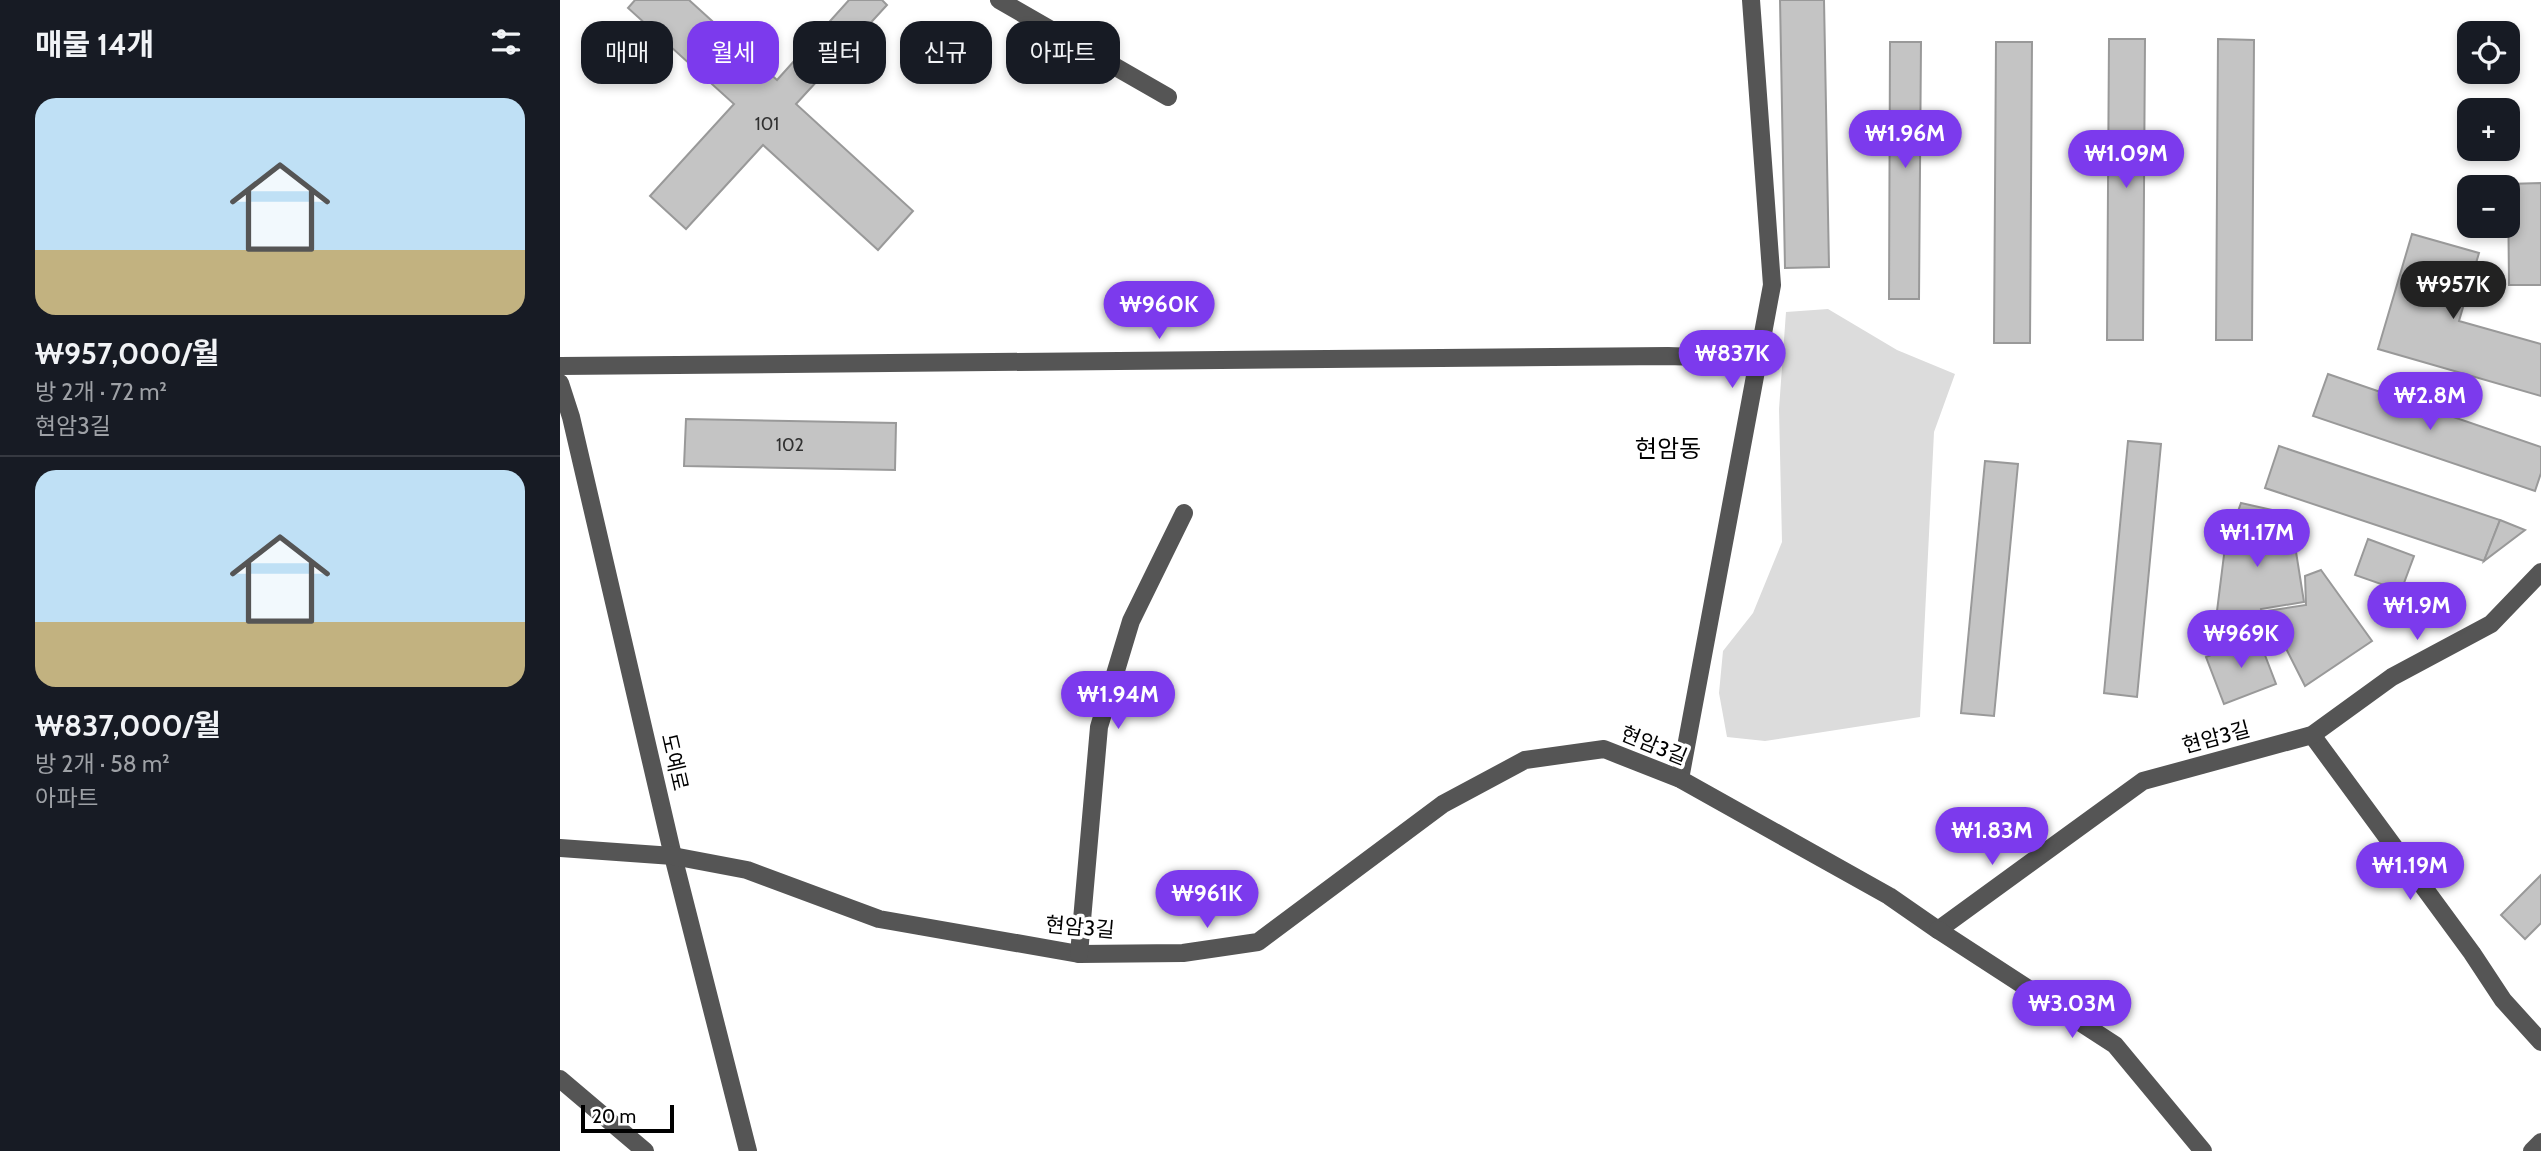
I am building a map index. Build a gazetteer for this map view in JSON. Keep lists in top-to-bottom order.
{
  "streets": {
    "street": ["현암3길", "도예로"]
  },
  "crossings": [
    ["현암3길", "도예로"]
  ],
  "districts": ["현암동"],
  "house_numbers": ["101", "102"],
  "scale_bar": "20 m",
  "page": {
    "heading": "매물 14개",
    "map_buttons": ["+", "−"],
    "chip": [
      "매매",
      "월세",
      "필터",
      "신규",
      "아파트"
    ],
    "list": [
      {
        "name": "₩957,000/월",
        "note": "방 2개 · 72 m² · 현암3길"
      },
      {
        "name": "₩837,000/월",
        "note": "방 2개 · 58 m² · 아파트"
      }
    ],
    "price": [
      "₩1.96M",
      "₩1.09M",
      "₩957K",
      "₩960K",
      "₩837K",
      "₩2.8M",
      "₩1.17M",
      "₩1.9M",
      "₩969K",
      "₩1.94M",
      "₩1.83M",
      "₩1.19M",
      "₩961K",
      "₩3.03M"
    ],
    "scale": "20 m"
  }
}
